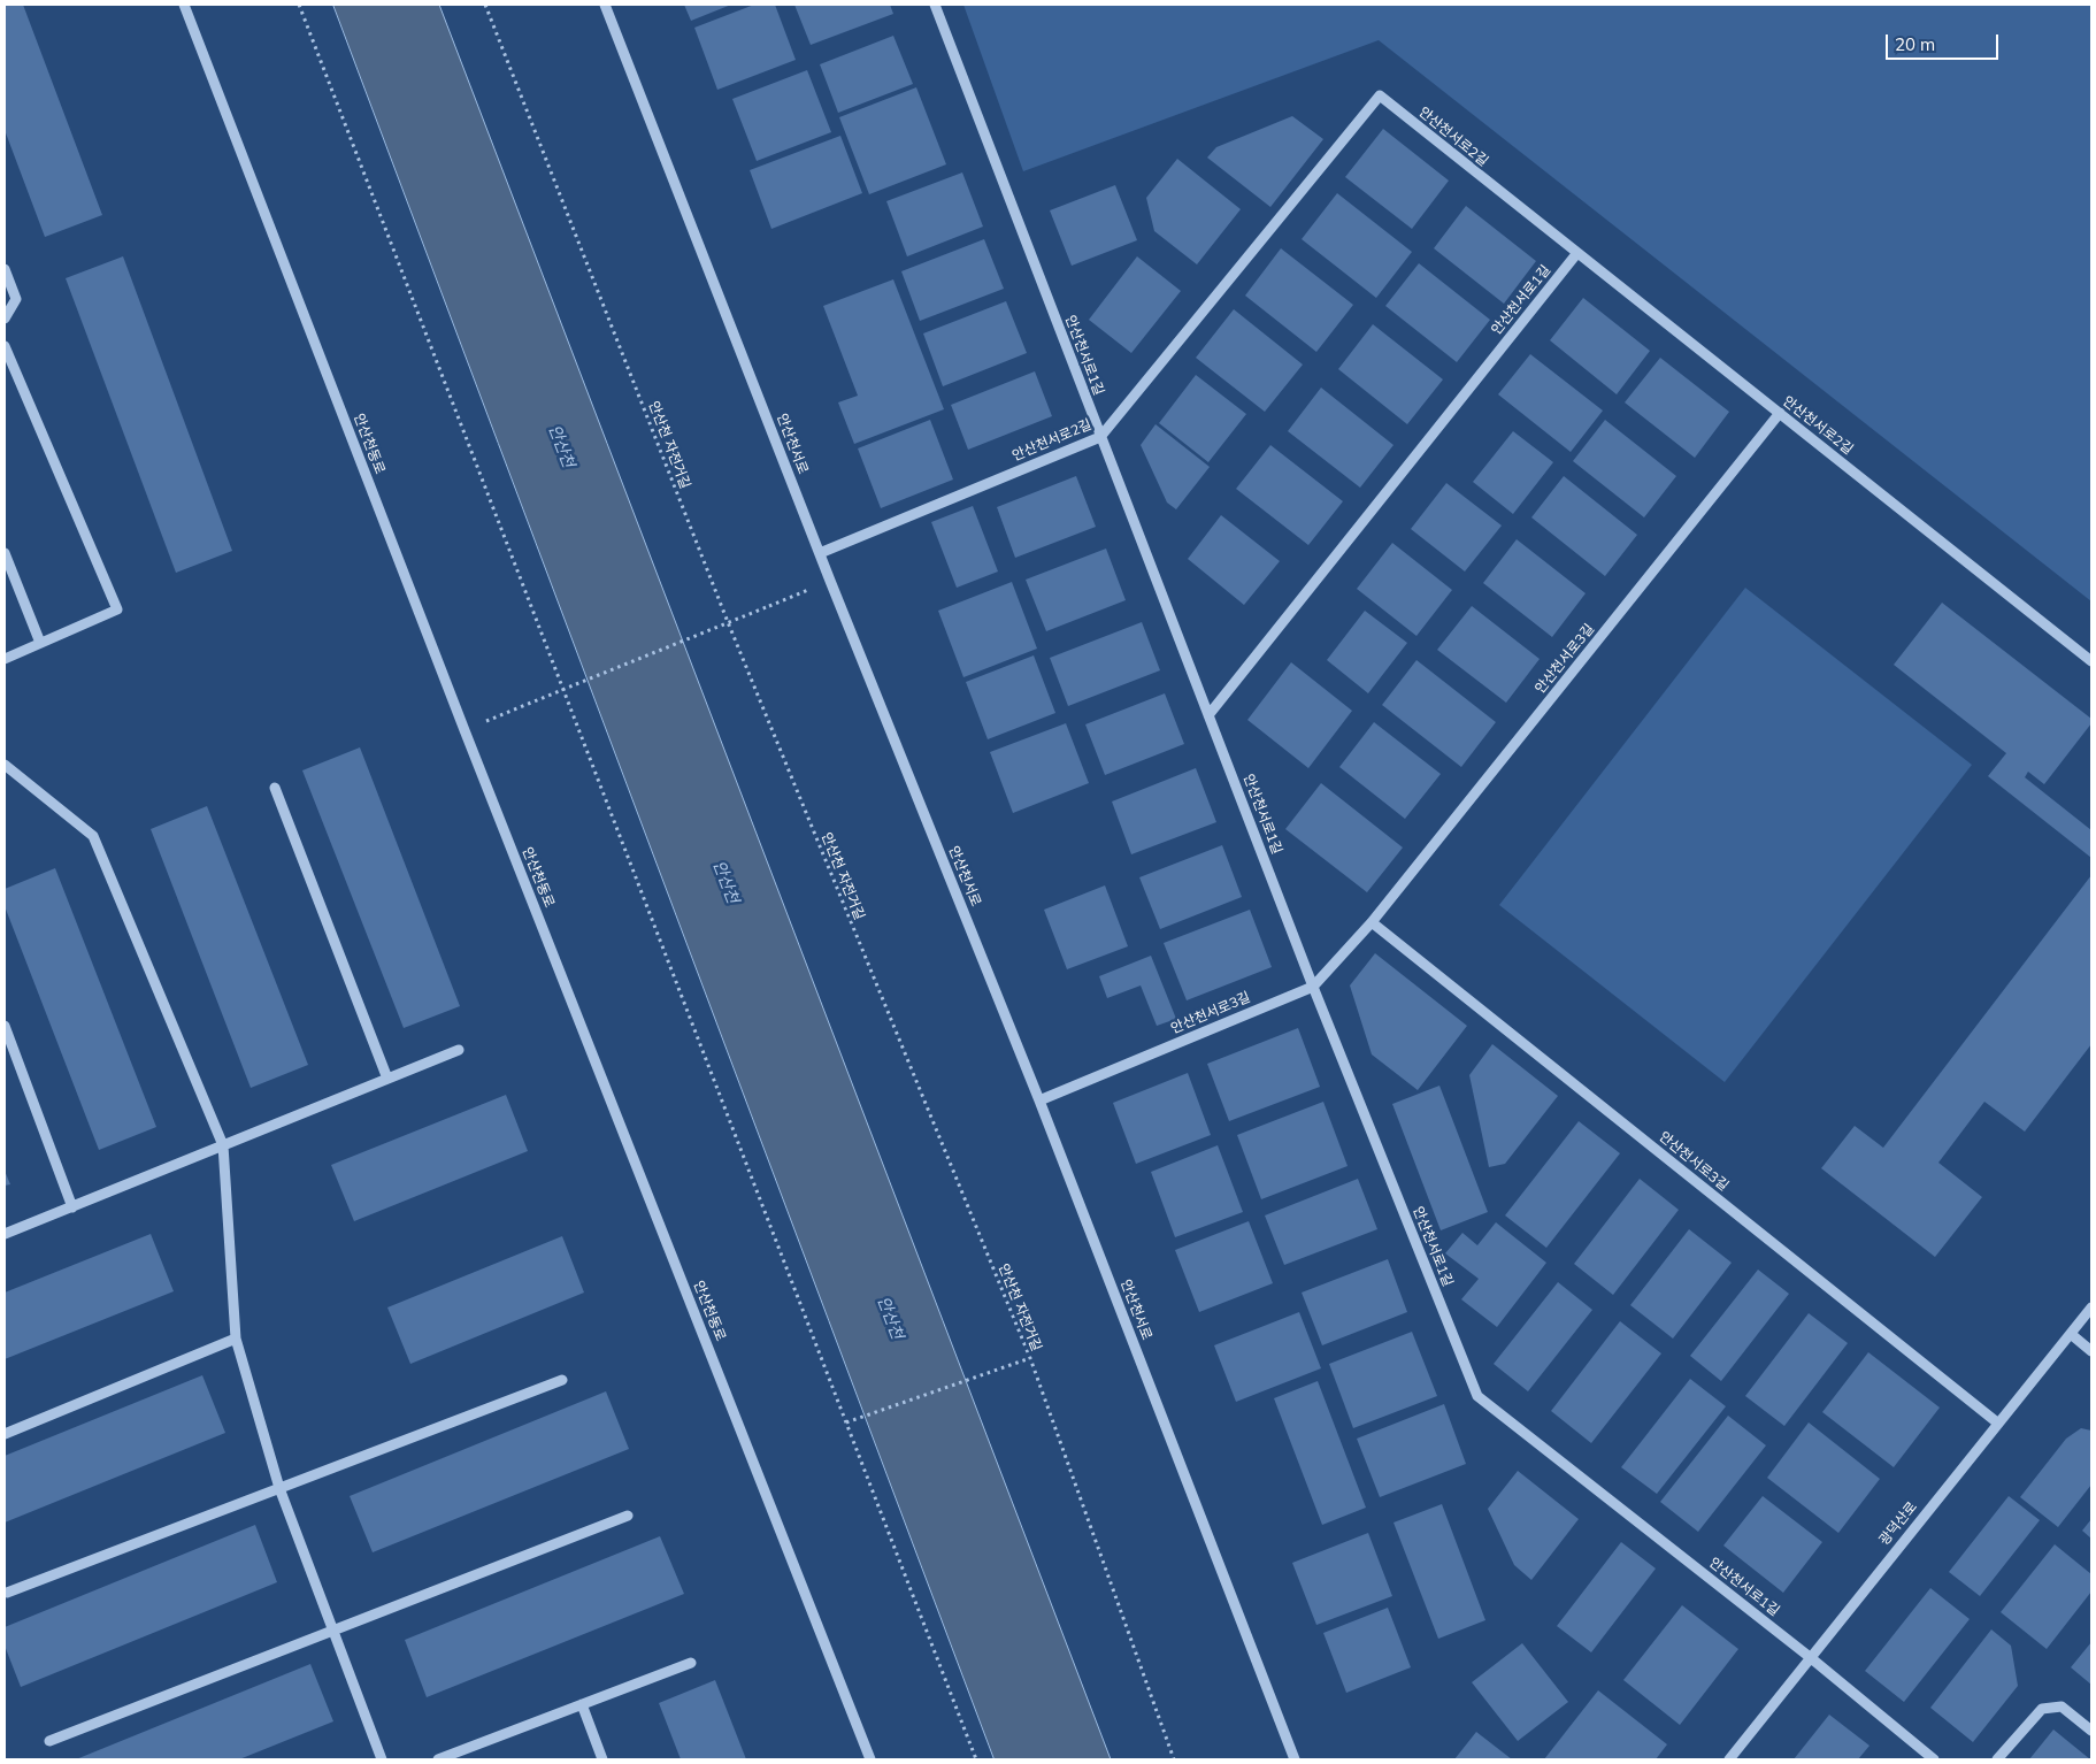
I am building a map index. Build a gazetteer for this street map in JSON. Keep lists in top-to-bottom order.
{
  "streets": {
    "street": [
      "안산천서로2길",
      "안산천서로1길",
      "안산천동로",
      "안산천서로",
      "안산천서로3길",
      "광덕산로"
    ],
    "path": ["안산천 자전거길"]
  },
  "crossings": [
    ["안산천서로2길", "안산천서로1길"],
    ["안산천서로2길", "안산천서로"],
    ["안산천서로2길", "안산천서로3길"],
    ["안산천서로1길", "안산천서로3길"],
    ["안산천서로1길", "광덕산로"],
    ["안산천서로", "안산천서로3길"],
    ["안산천서로3길", "광덕산로"]
  ],
  "water": ["안산천"],
  "scale_bar": "20 m"
}
